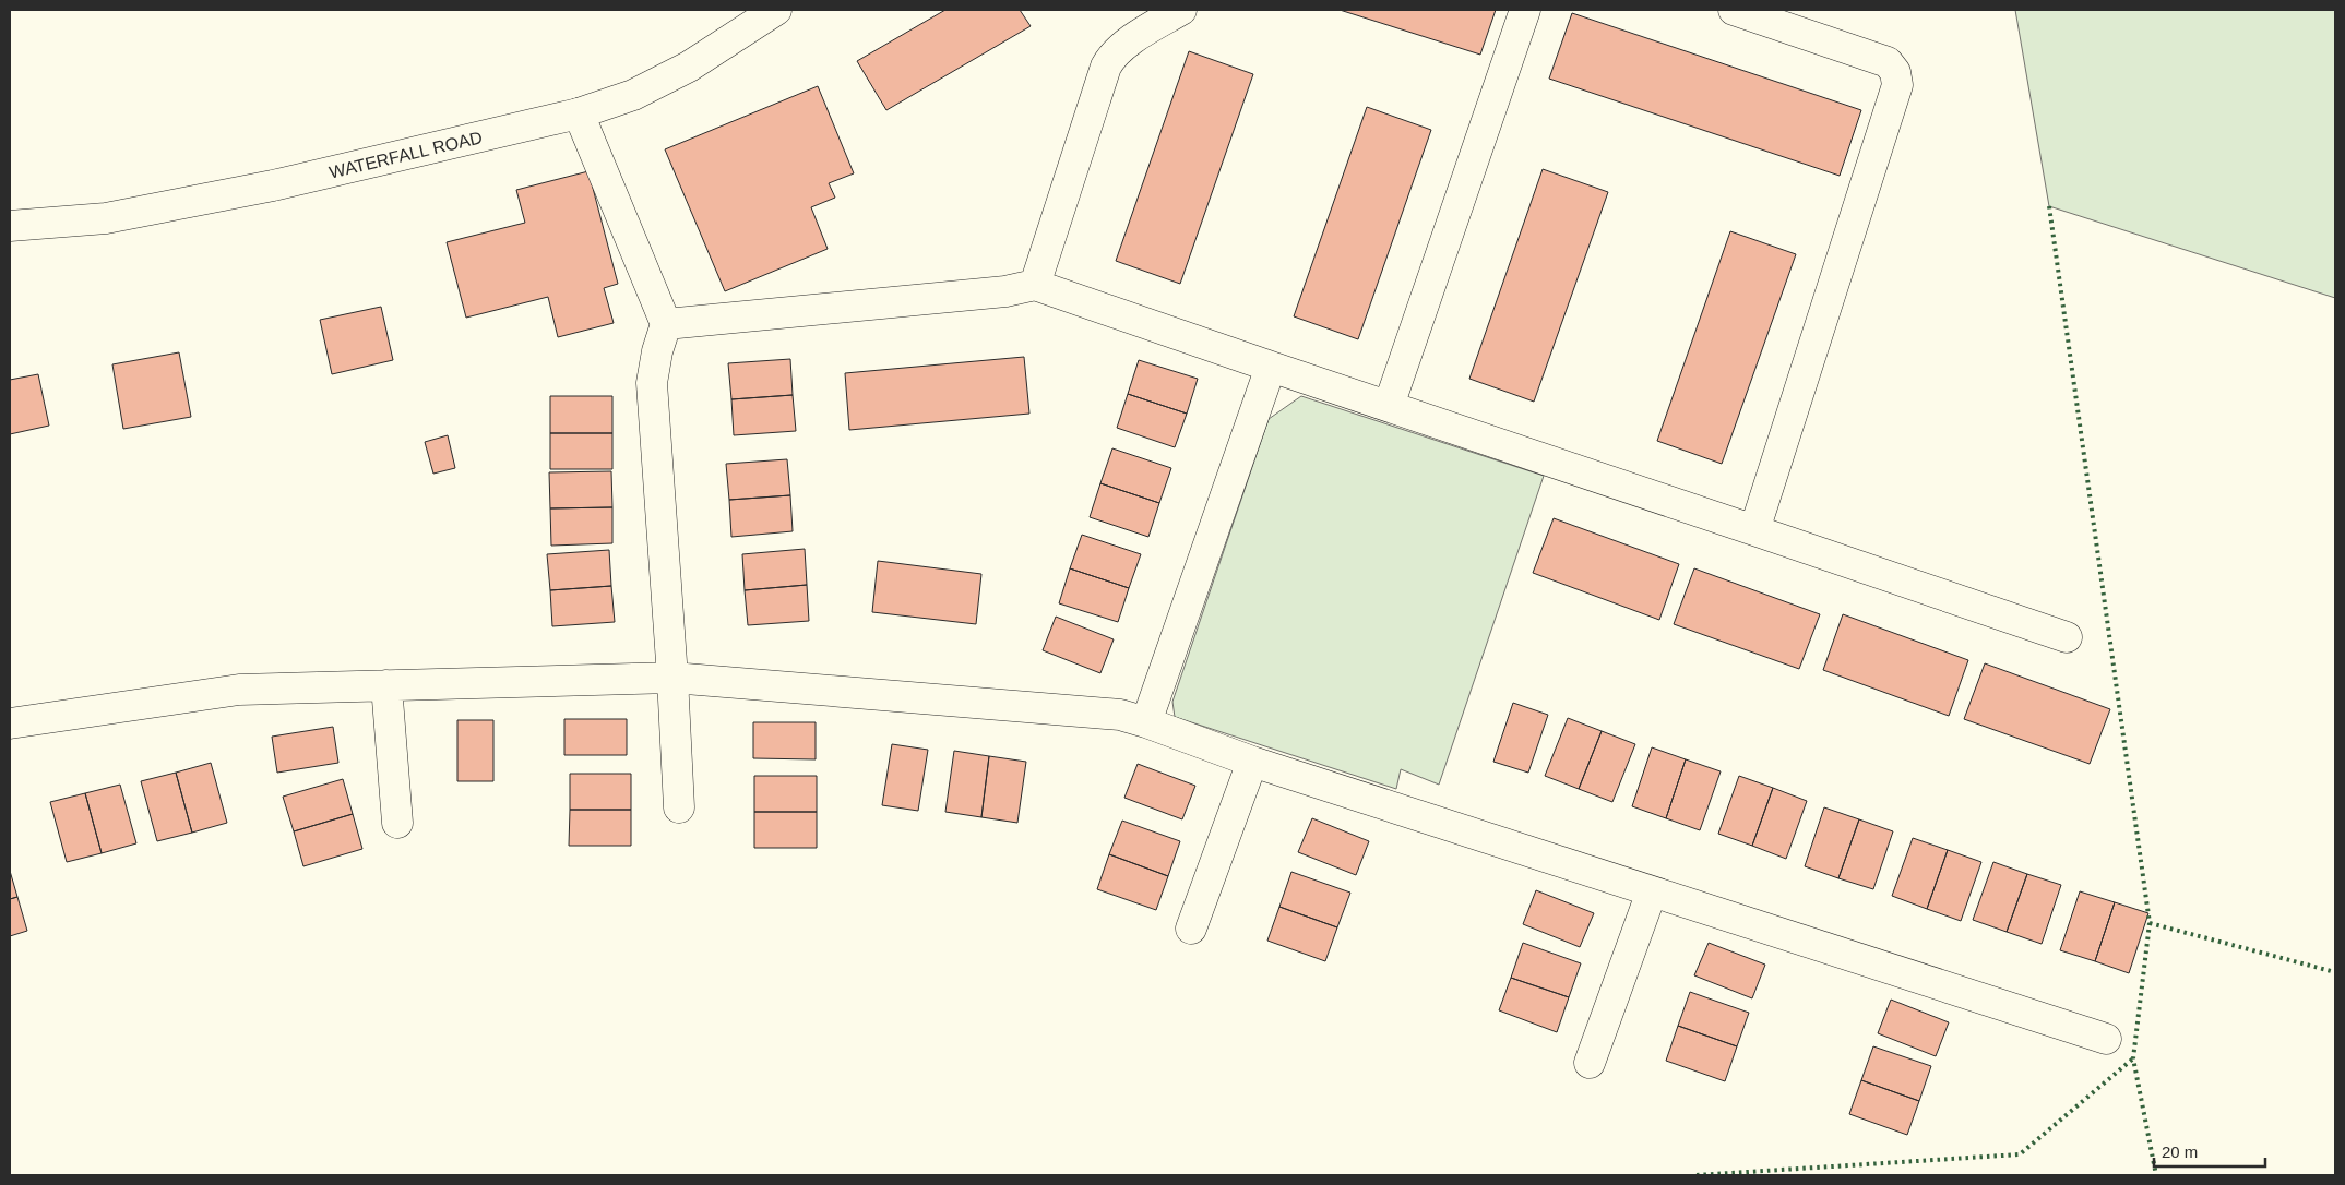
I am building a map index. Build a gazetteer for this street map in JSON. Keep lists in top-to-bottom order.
{
  "streets": {
    "street": ["WATERFALL ROAD"]
  },
  "scale_bar": "20 m"
}
